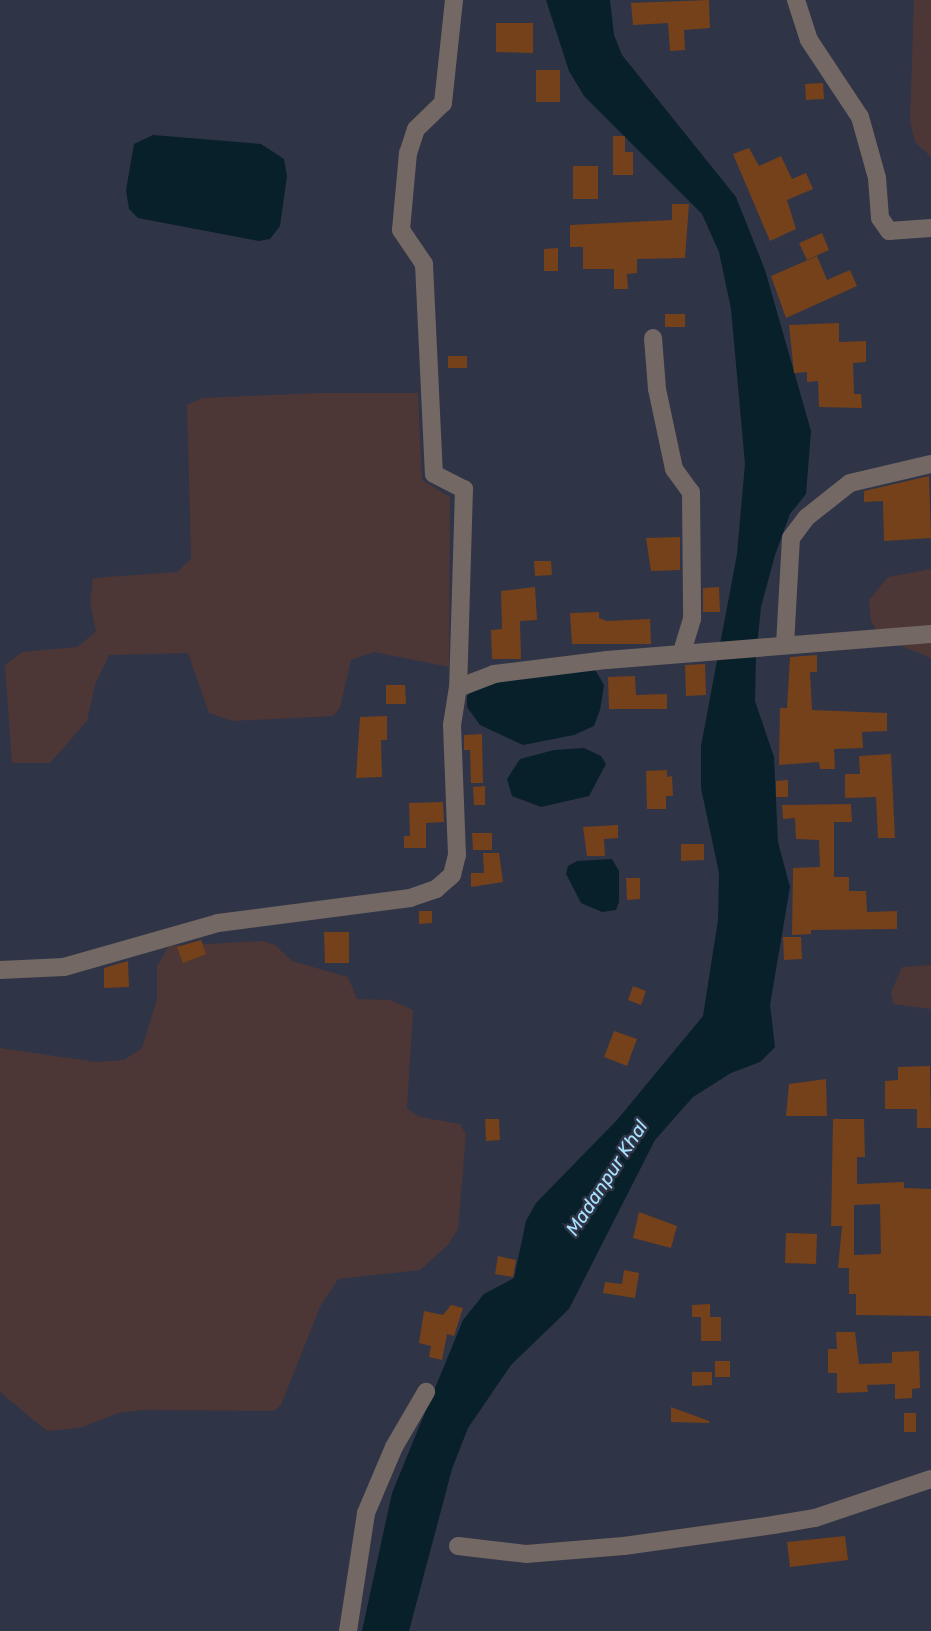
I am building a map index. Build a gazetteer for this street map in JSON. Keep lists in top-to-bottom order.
{
  "water": ["Madanpur Khal"]
}
